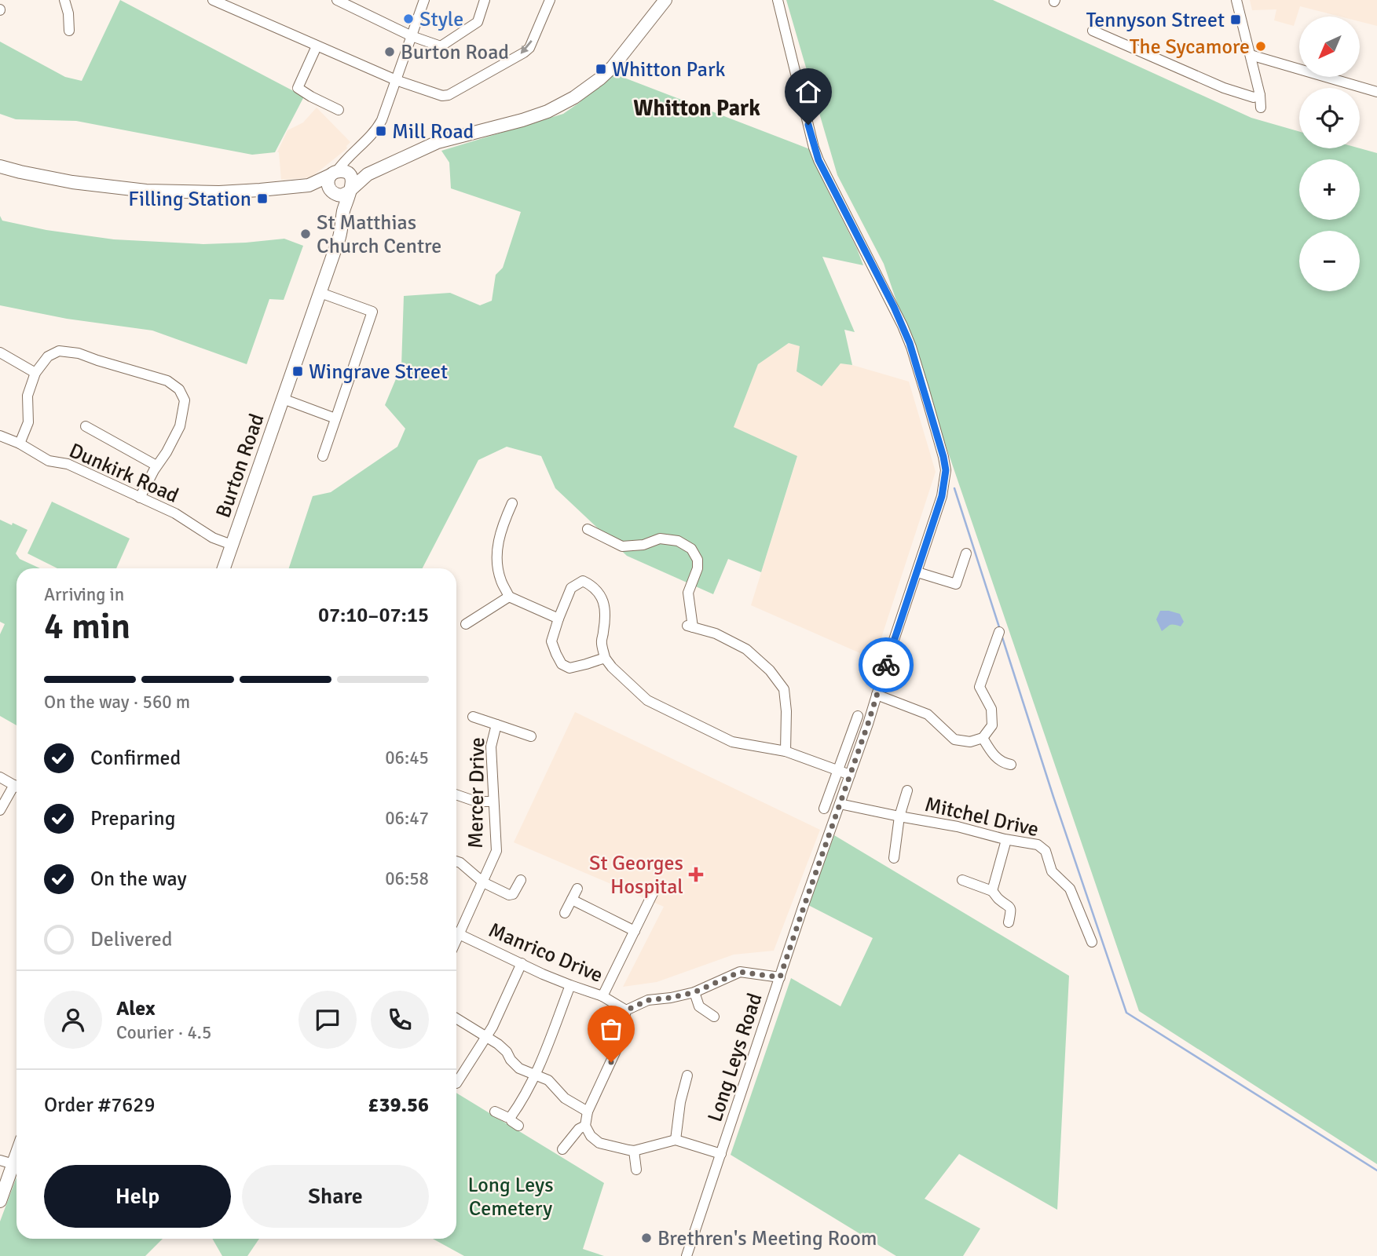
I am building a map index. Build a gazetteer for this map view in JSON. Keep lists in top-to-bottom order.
{
  "streets": {
    "main road": ["Burton Road"],
    "street": [
      "Dunkirk Road",
      "Mercer Drive",
      "Mitchel Drive",
      "Manrico Drive",
      "Long Leys Road"
    ]
  },
  "crossings": [
    ["Burton Road", "Dunkirk Road"],
    ["Mitchel Drive", "Long Leys Road"]
  ],
  "districts": ["Whitton Park"],
  "parks": ["Long Leys Cemetery"],
  "places": {
    "other": [
      "Style",
      "The Sycamore",
      "Burton Road",
      "St Matthias Church Centre",
      "Brethren's Meeting Room"
    ],
    "transit": [
      "Tennyson Street",
      "Whitton Park",
      "Mill Road",
      "Filling Station",
      "Wingrave Street"
    ],
    "health": ["St Georges Hospital"]
  },
  "north": "bottom left",
  "page": {
    "map_buttons": ["+", "−"],
    "heading": ["4 min", "Arriving in", "07:10–07:15"],
    "panel": [
      "Alex",
      "Courier · 4.5",
      "Order #7629",
      "£39.56"
    ],
    "bar": "On the way · 560 m",
    "list": [
      ["Confirmed", "06:45"],
      ["Preparing", "06:47"],
      ["On the way", "06:58"],
      "Delivered"
    ],
    "buttons": ["Help", "Share"]
  }
}
